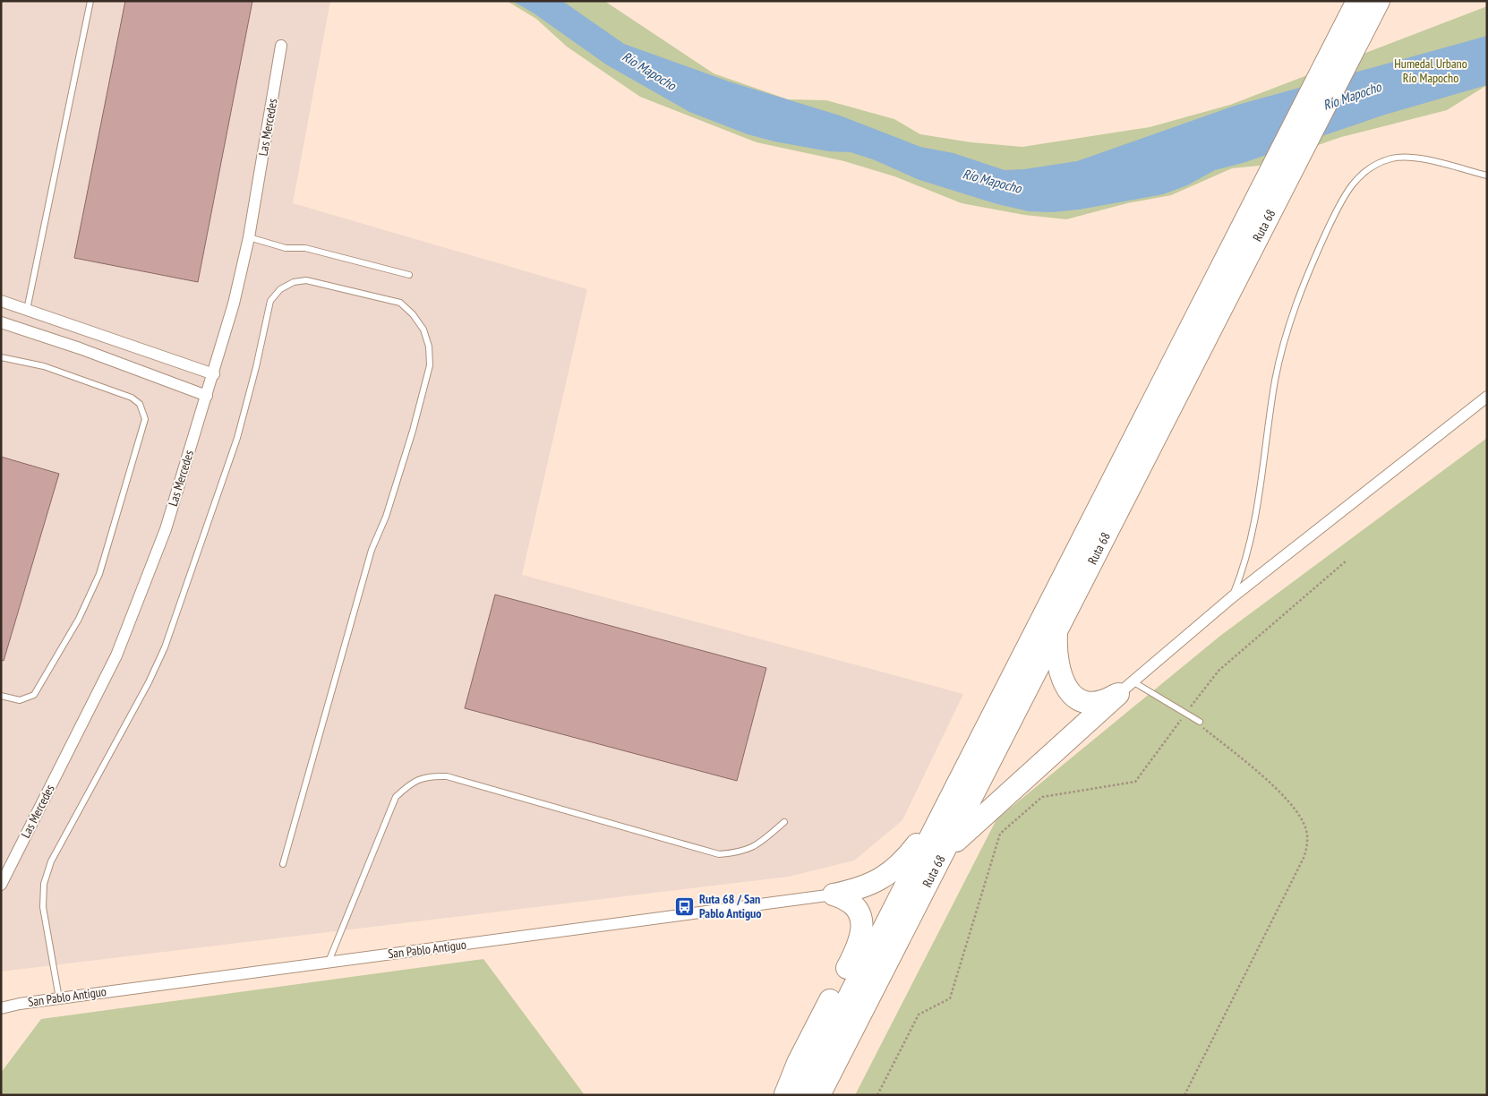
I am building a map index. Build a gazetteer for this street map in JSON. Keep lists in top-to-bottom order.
{
  "streets": {
    "highway": ["Ruta 68"],
    "street": ["Las Mercedes", "San Pablo Antiguo"]
  },
  "water": ["Río Mapocho"],
  "parks": ["Humedal Urbano Río Mapocho"],
  "places": {
    "bus stop": ["Ruta 68 / San Pablo Antiguo"]
  }
}
